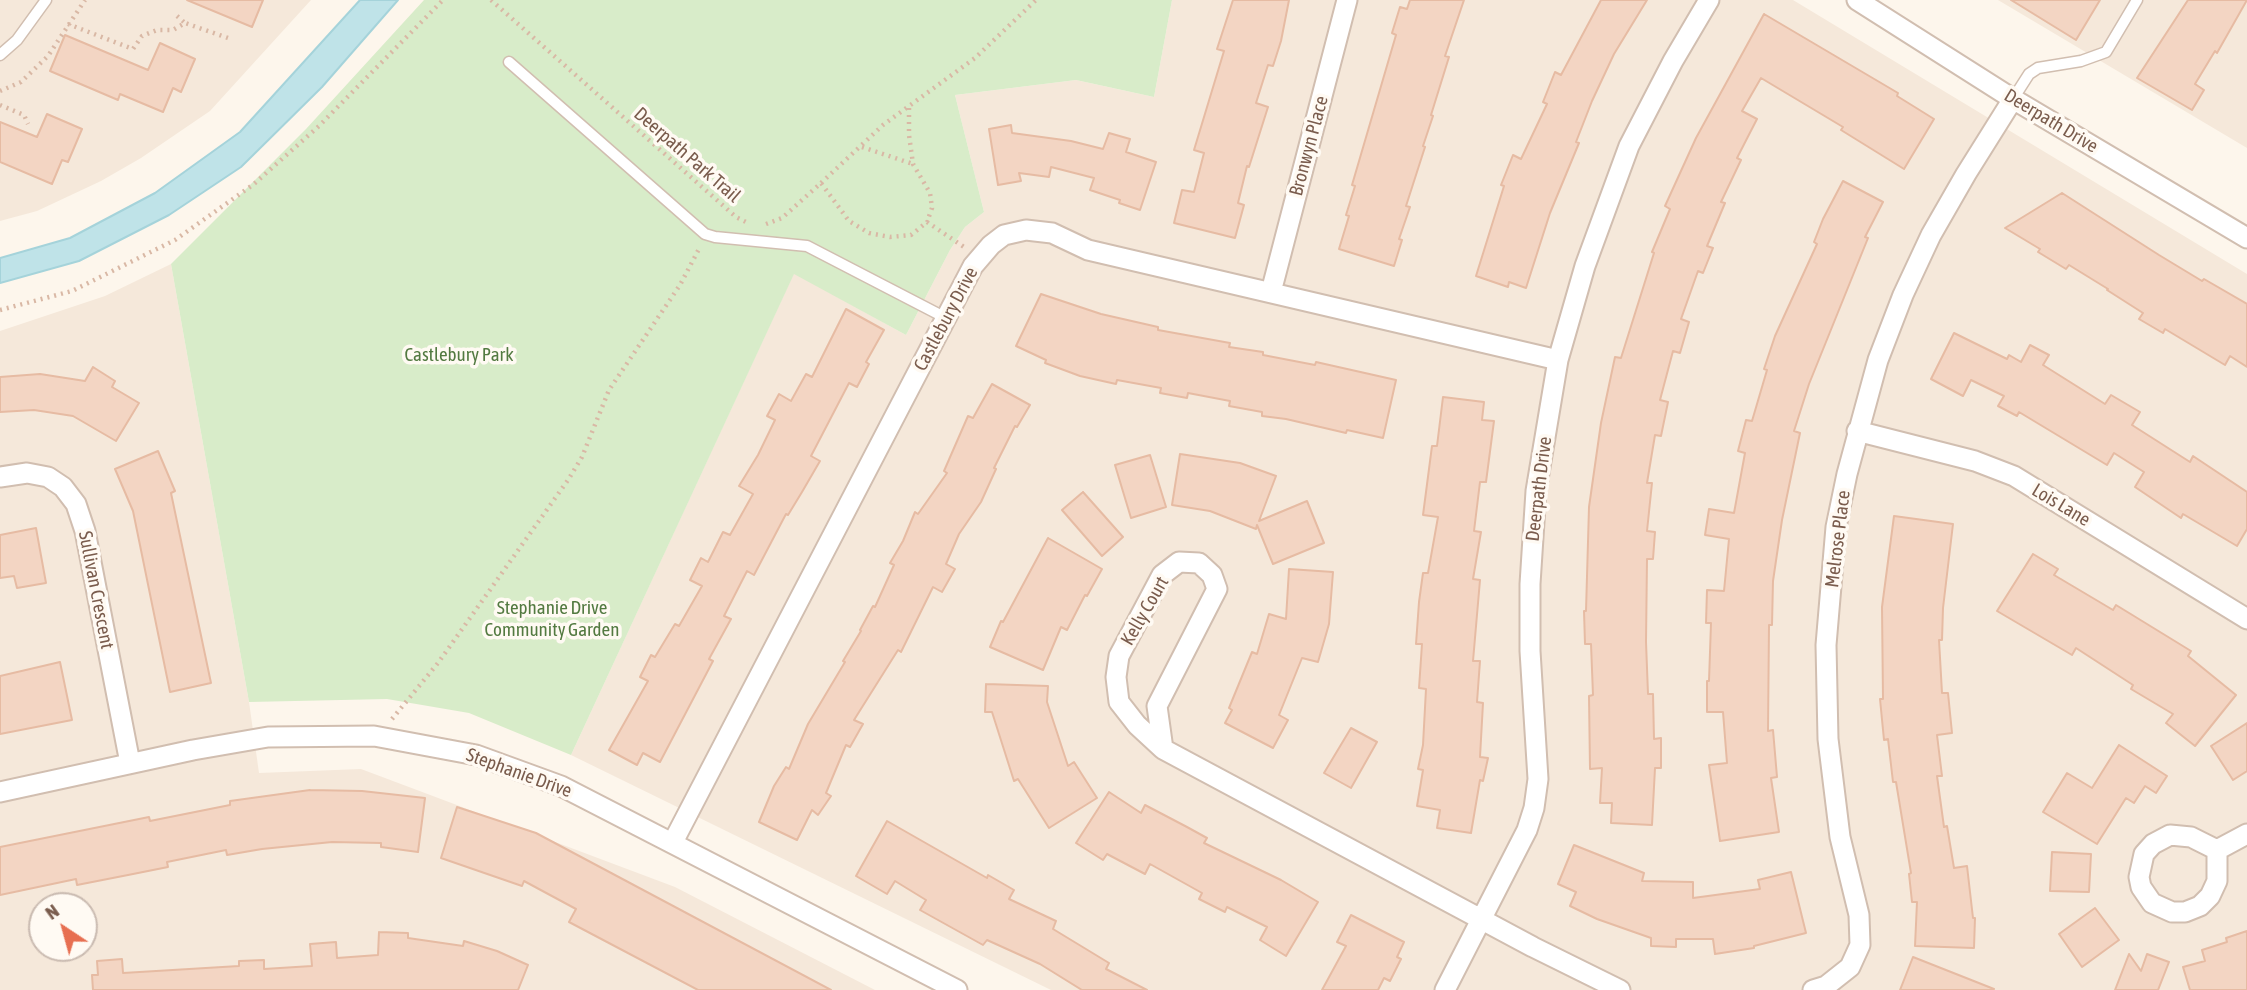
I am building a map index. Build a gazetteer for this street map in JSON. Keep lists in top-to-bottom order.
{
  "streets": {
    "street": [
      "Deerpath Drive",
      "Bronwyn Place",
      "Castlebury Drive",
      "Lois Lane",
      "Melrose Place",
      "Sullivan Crescent",
      "Kelly Court",
      "Stephanie Drive"
    ],
    "path": ["Deerpath Park Trail"]
  },
  "crossings": [
    ["Deerpath Drive", "Castlebury Drive"],
    ["Deerpath Drive", "Melrose Place"],
    ["Deerpath Drive", "Kelly Court"],
    ["Bronwyn Place", "Castlebury Drive"],
    ["Castlebury Drive", "Stephanie Drive"],
    ["Lois Lane", "Melrose Place"],
    ["Sullivan Crescent", "Stephanie Drive"]
  ],
  "parks": ["Castlebury Park", "Stephanie Drive Community Garden"],
  "north": "top left"
}
